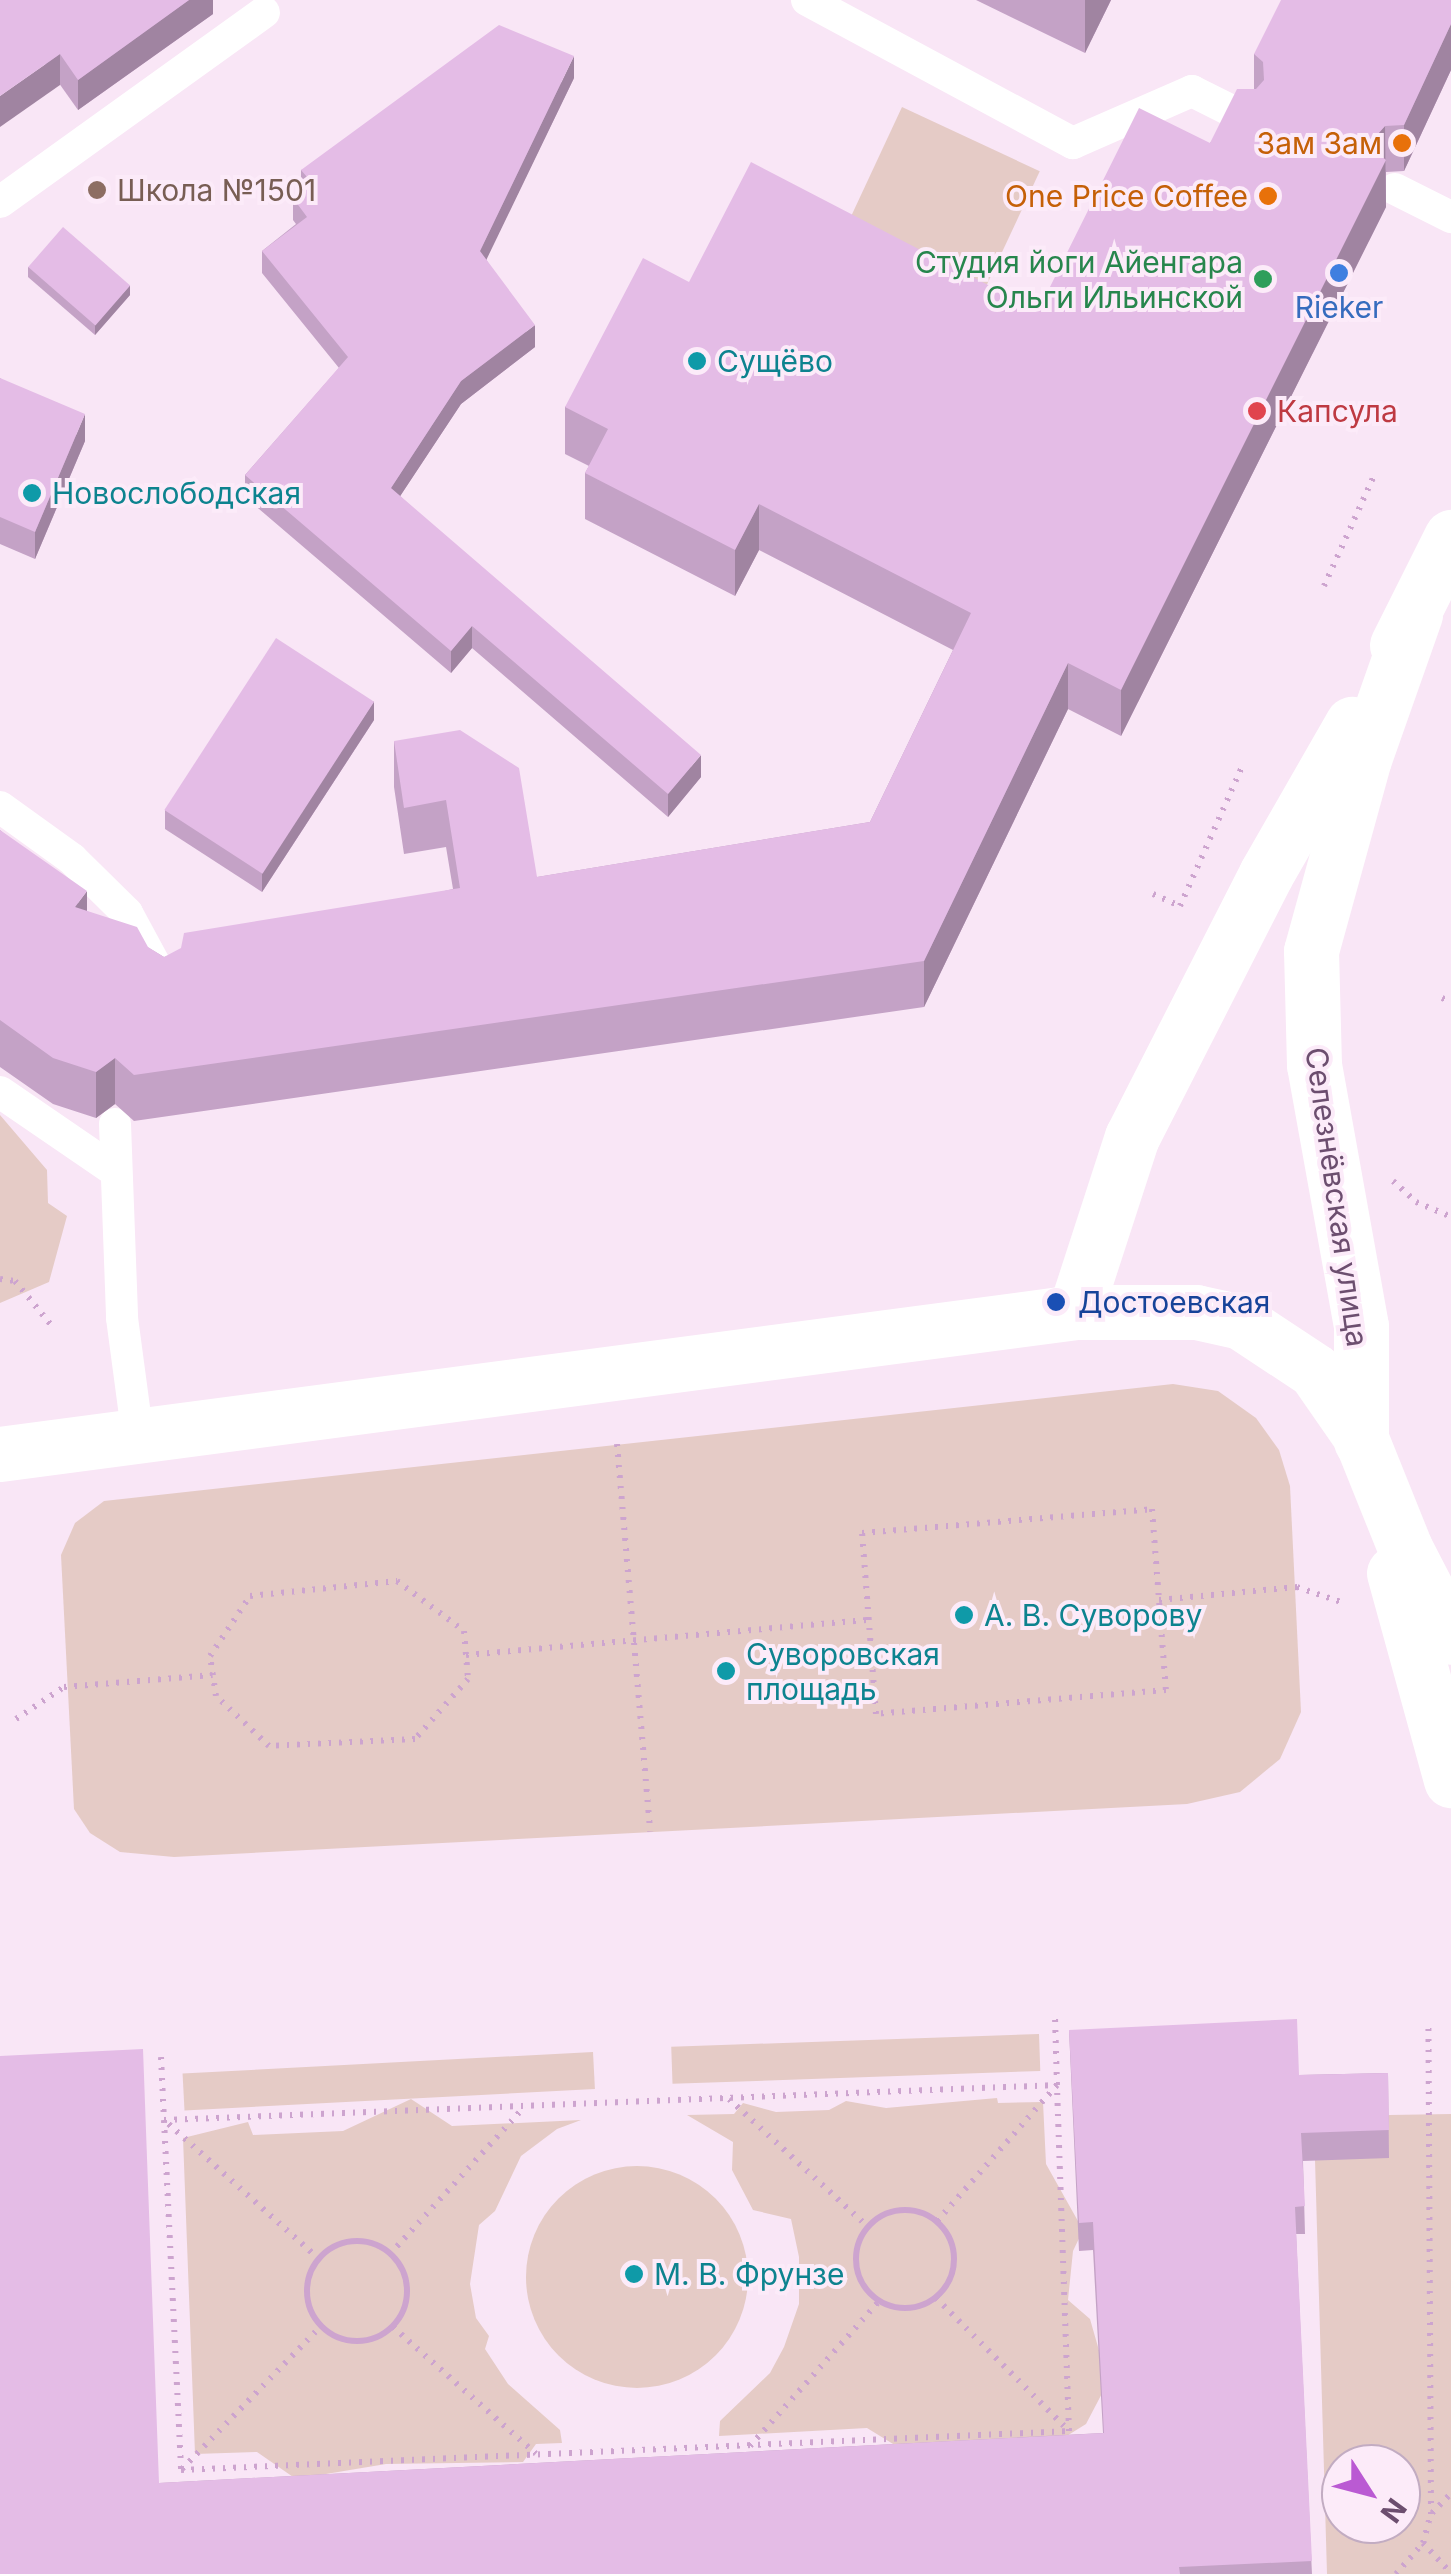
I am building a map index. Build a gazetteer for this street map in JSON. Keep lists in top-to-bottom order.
{
  "streets": {
    "main road": ["Селезнёвская улица"]
  },
  "places": [
    "Зам Зам",
    "Школа №1501",
    "One Price Coffee",
    "Rieker",
    "Студия йоги Айенгара Ольги Ильинской",
    "Сущёво",
    "Капсула",
    "Новослободская",
    "Достоевская",
    "А. В. Суворову",
    "Суворовская площадь",
    "М. В. Фрунзе"
  ],
  "north": "bottom right"
}
